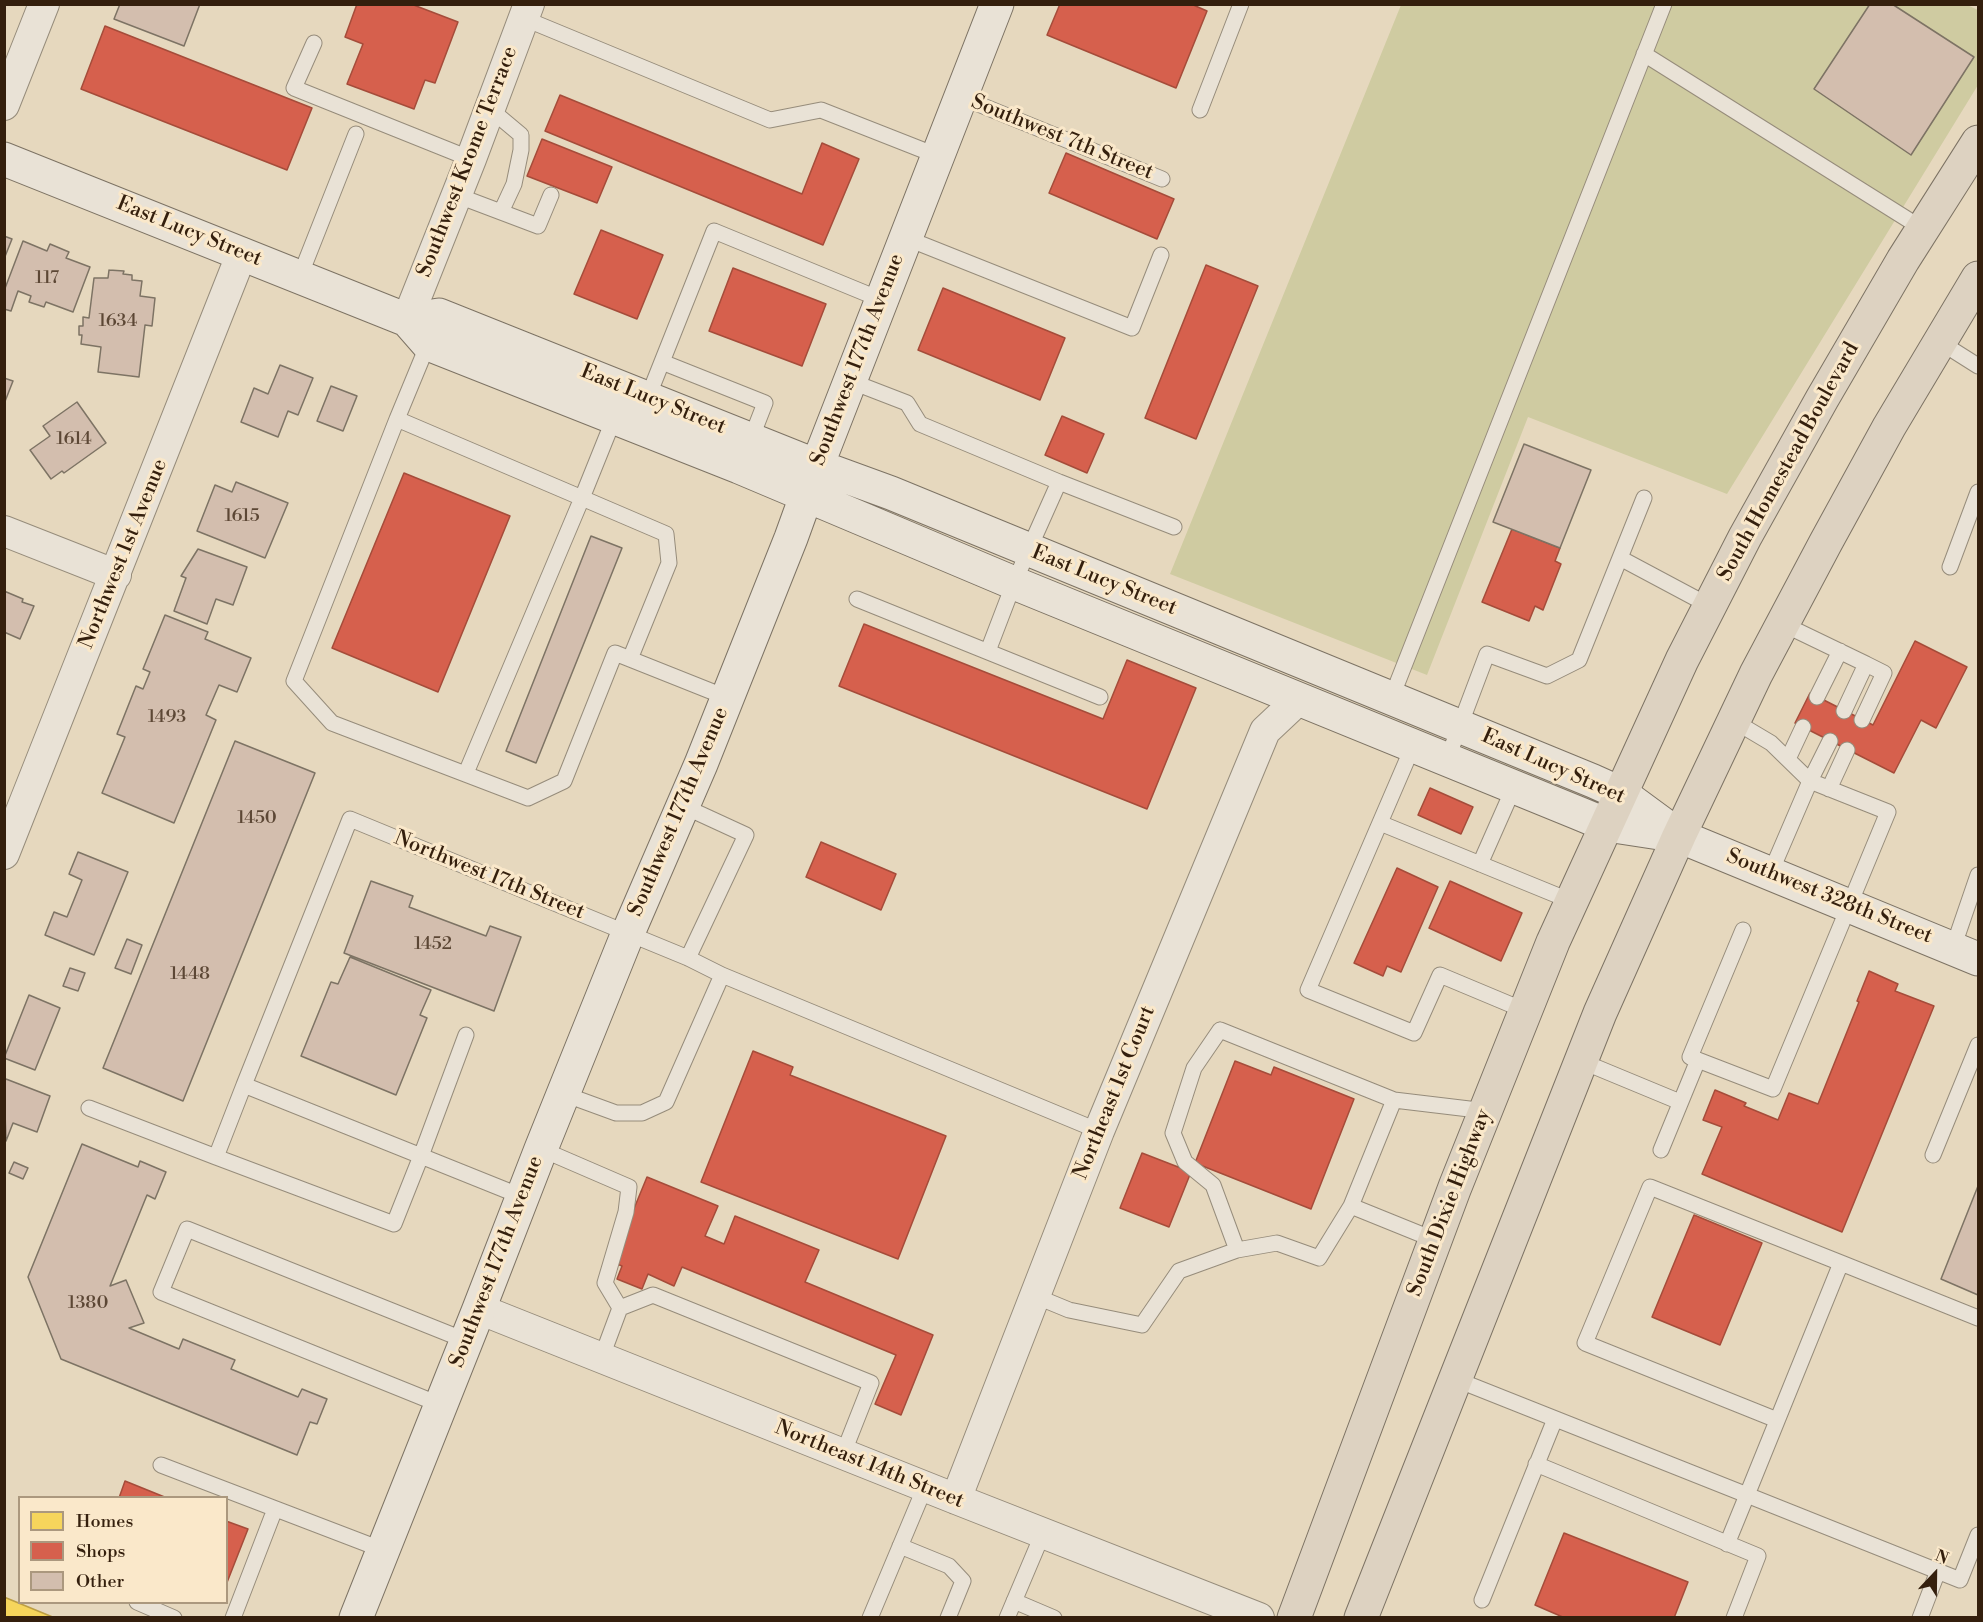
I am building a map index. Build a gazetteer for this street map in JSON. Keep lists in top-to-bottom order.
{
  "streets": {
    "highway": ["South Homestead Boulevard", "South Dixie Highway"],
    "street": [
      "Southwest Krome Terrace",
      "East Lucy Street",
      "Southwest 177th Avenue",
      "Northwest 1st Avenue",
      "Southwest 328th Street",
      "Northeast 1st Court",
      "Northeast 14th Street"
    ],
    "lane": ["Southwest 7th Street", "Northwest 17th Street"]
  },
  "crossings": [
    ["Southwest 7th Street", "Southwest 177th Avenue"],
    ["Southwest Krome Terrace", "East Lucy Street"],
    ["East Lucy Street", "Southwest 177th Avenue"],
    ["East Lucy Street", "South Homestead Boulevard"],
    ["East Lucy Street", "Northwest 1st Avenue"],
    ["East Lucy Street", "Southwest 328th Street"],
    ["East Lucy Street", "Northeast 1st Court"],
    ["East Lucy Street", "South Dixie Highway"],
    ["Southwest 177th Avenue", "Northwest 17th Street"],
    ["Southwest 177th Avenue", "Northeast 14th Street"],
    ["South Homestead Boulevard", "South Dixie Highway"],
    ["Northwest 17th Street", "Northeast 1st Court"],
    ["Northeast 1st Court", "Northeast 14th Street"]
  ],
  "house_numbers": [
    "117",
    "1634",
    "1614",
    "1615",
    "1493",
    "1450",
    "1452",
    "1448",
    "1380"
  ],
  "legend": ["Homes", "Shops", "Other"],
  "north": "top"
}
